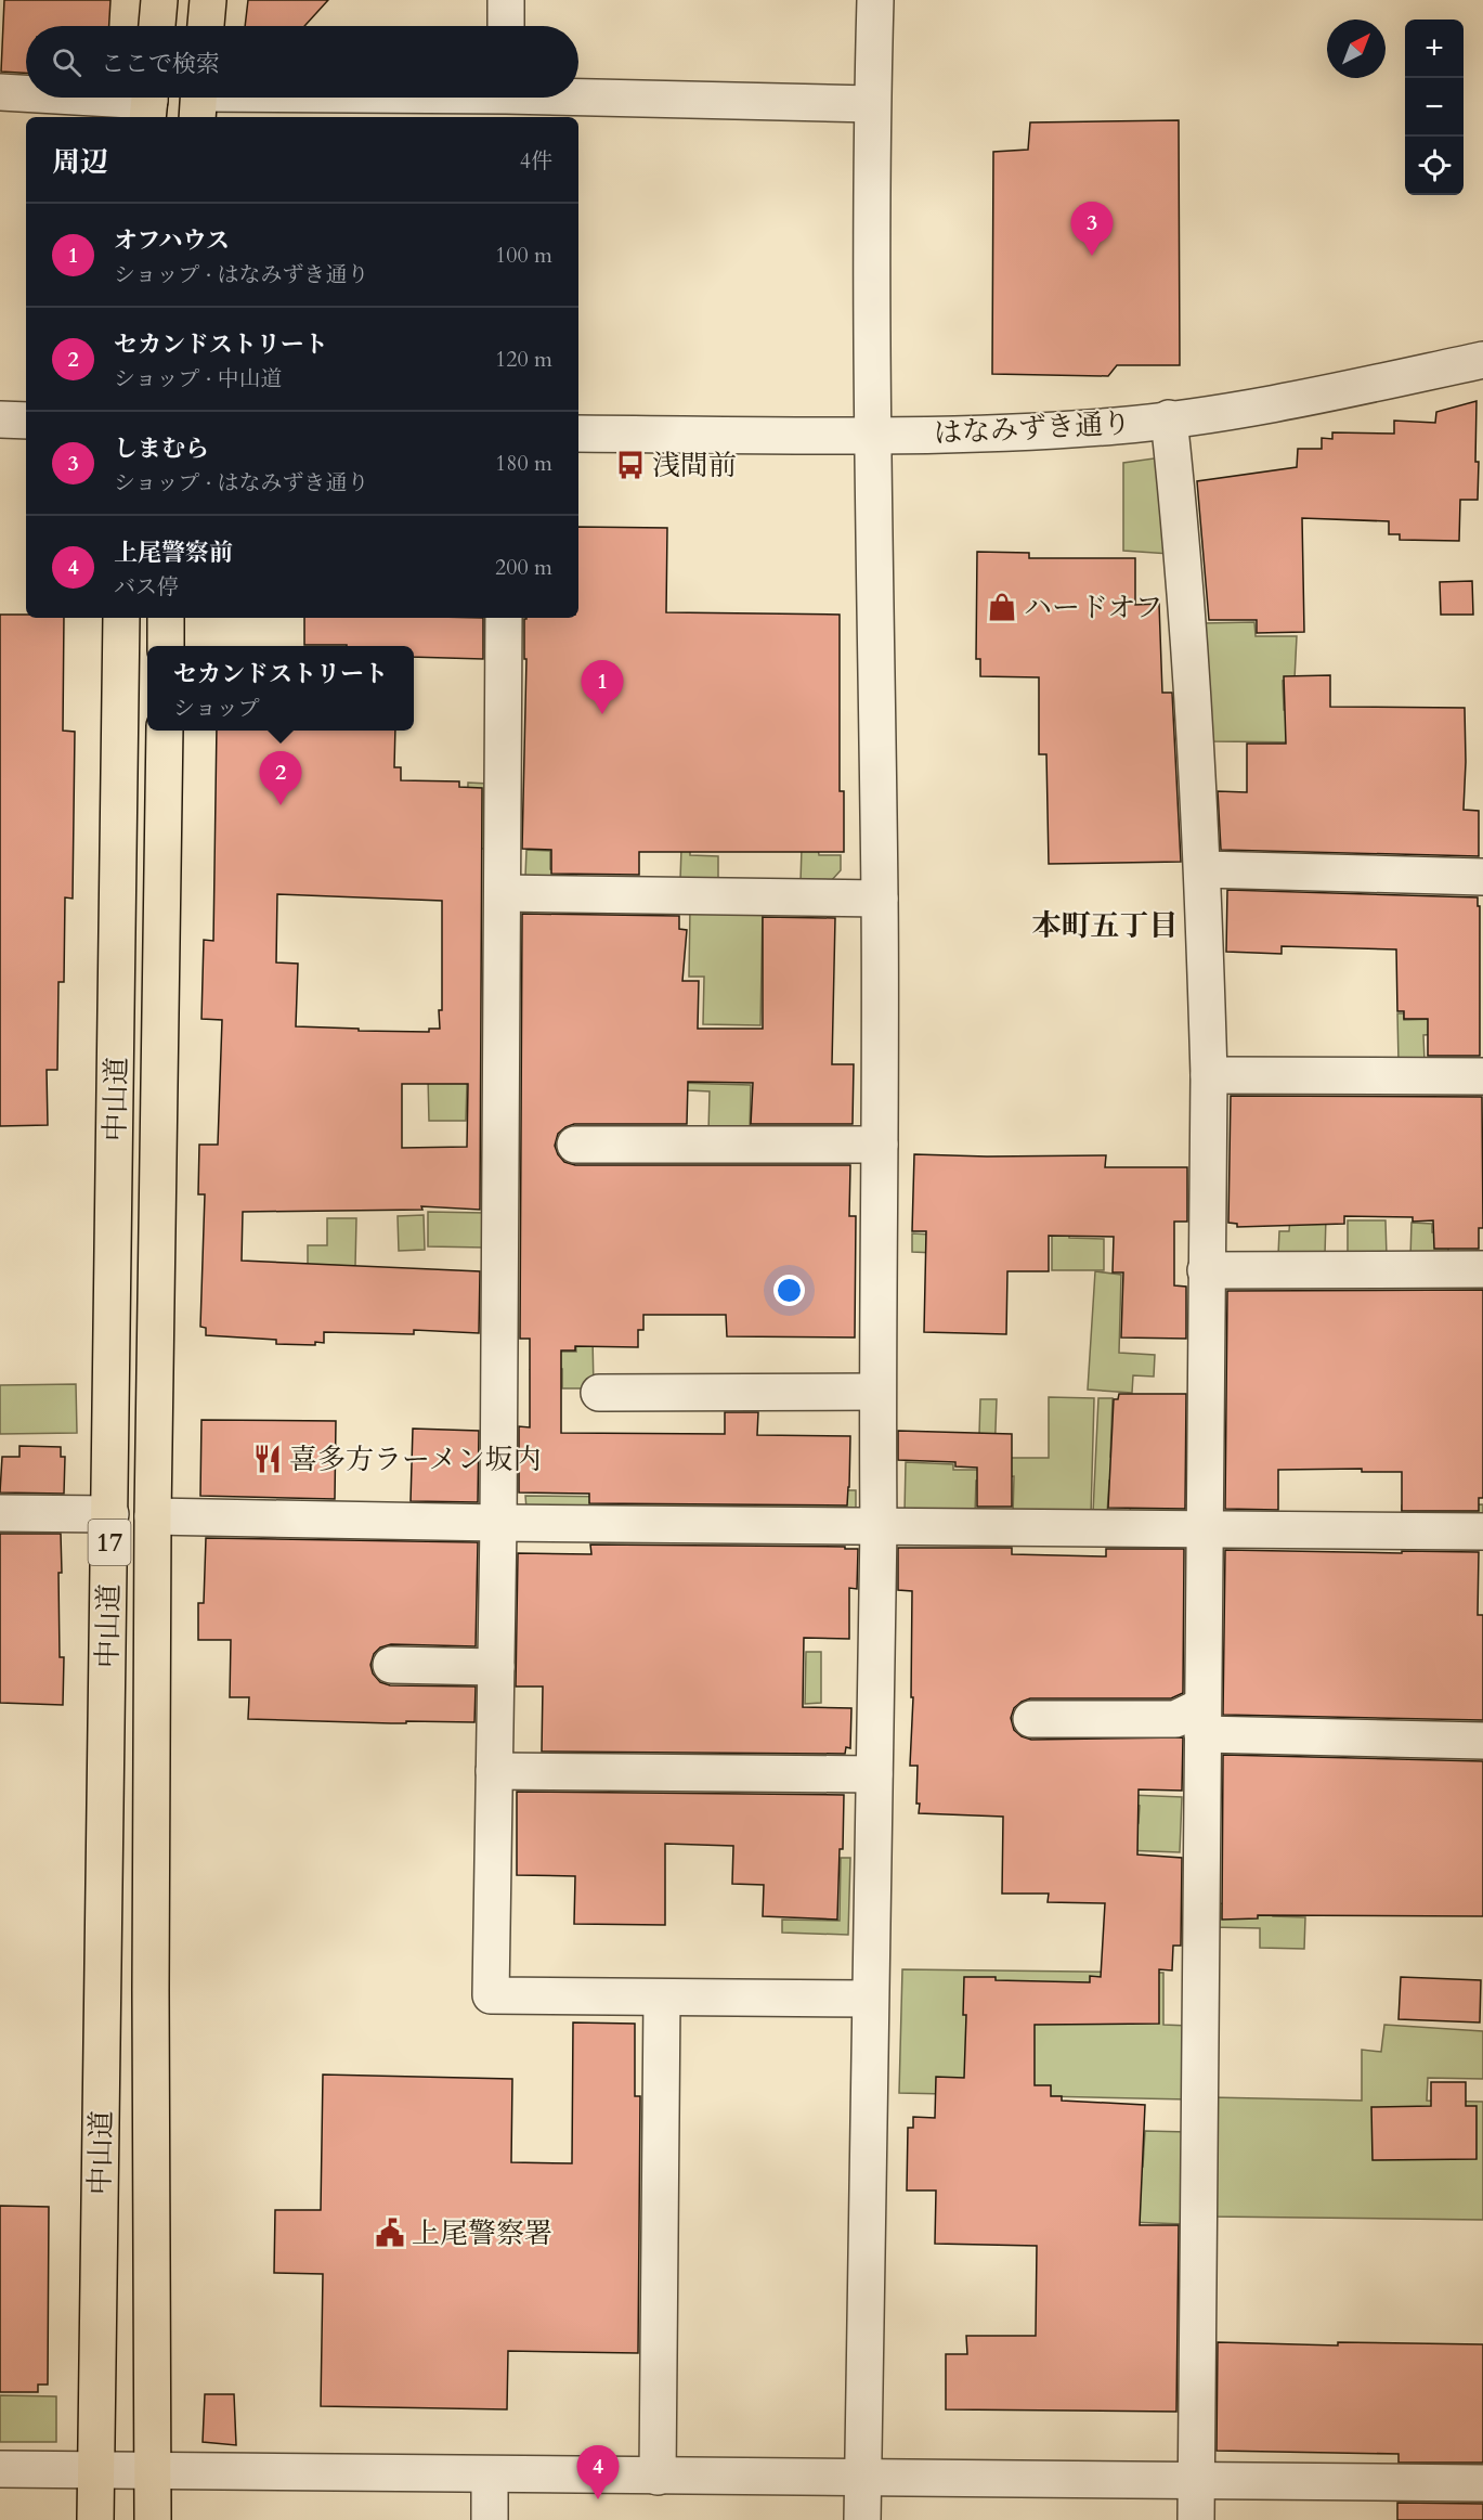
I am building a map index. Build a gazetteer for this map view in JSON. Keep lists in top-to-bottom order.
{
  "streets": {
    "highway": ["中山道", "17"],
    "street": ["はなみずき通り"]
  },
  "districts": ["本町五丁目"],
  "places": {
    "bus stop": ["浅間前"],
    "shop": ["ハードオフ"],
    "restaurant": ["喜多方ラーメン坂内"],
    "public building": ["上尾警察署"]
  },
  "north": "top right",
  "page": {
    "map_buttons": ["+", "−"],
    "search": "ここで検索",
    "heading": ["周辺", "4件"],
    "pins": [
      "3",
      "1",
      "2",
      "4"
    ],
    "list": [
      {
        "mark": "1",
        "name": "オフハウス",
        "note": "ショップ · はなみずき通り",
        "value": "100 m"
      },
      {
        "mark": "2",
        "name": "セカンドストリート",
        "note": "ショップ · 中山道",
        "value": "120 m"
      },
      {
        "mark": "3",
        "name": "しまむら",
        "note": "ショップ · はなみずき通り",
        "value": "180 m"
      },
      {
        "mark": "4",
        "name": "上尾警察前",
        "note": "バス停",
        "value": "200 m"
      }
    ],
    "popup": ["セカンドストリート", "ショップ"]
  }
}
